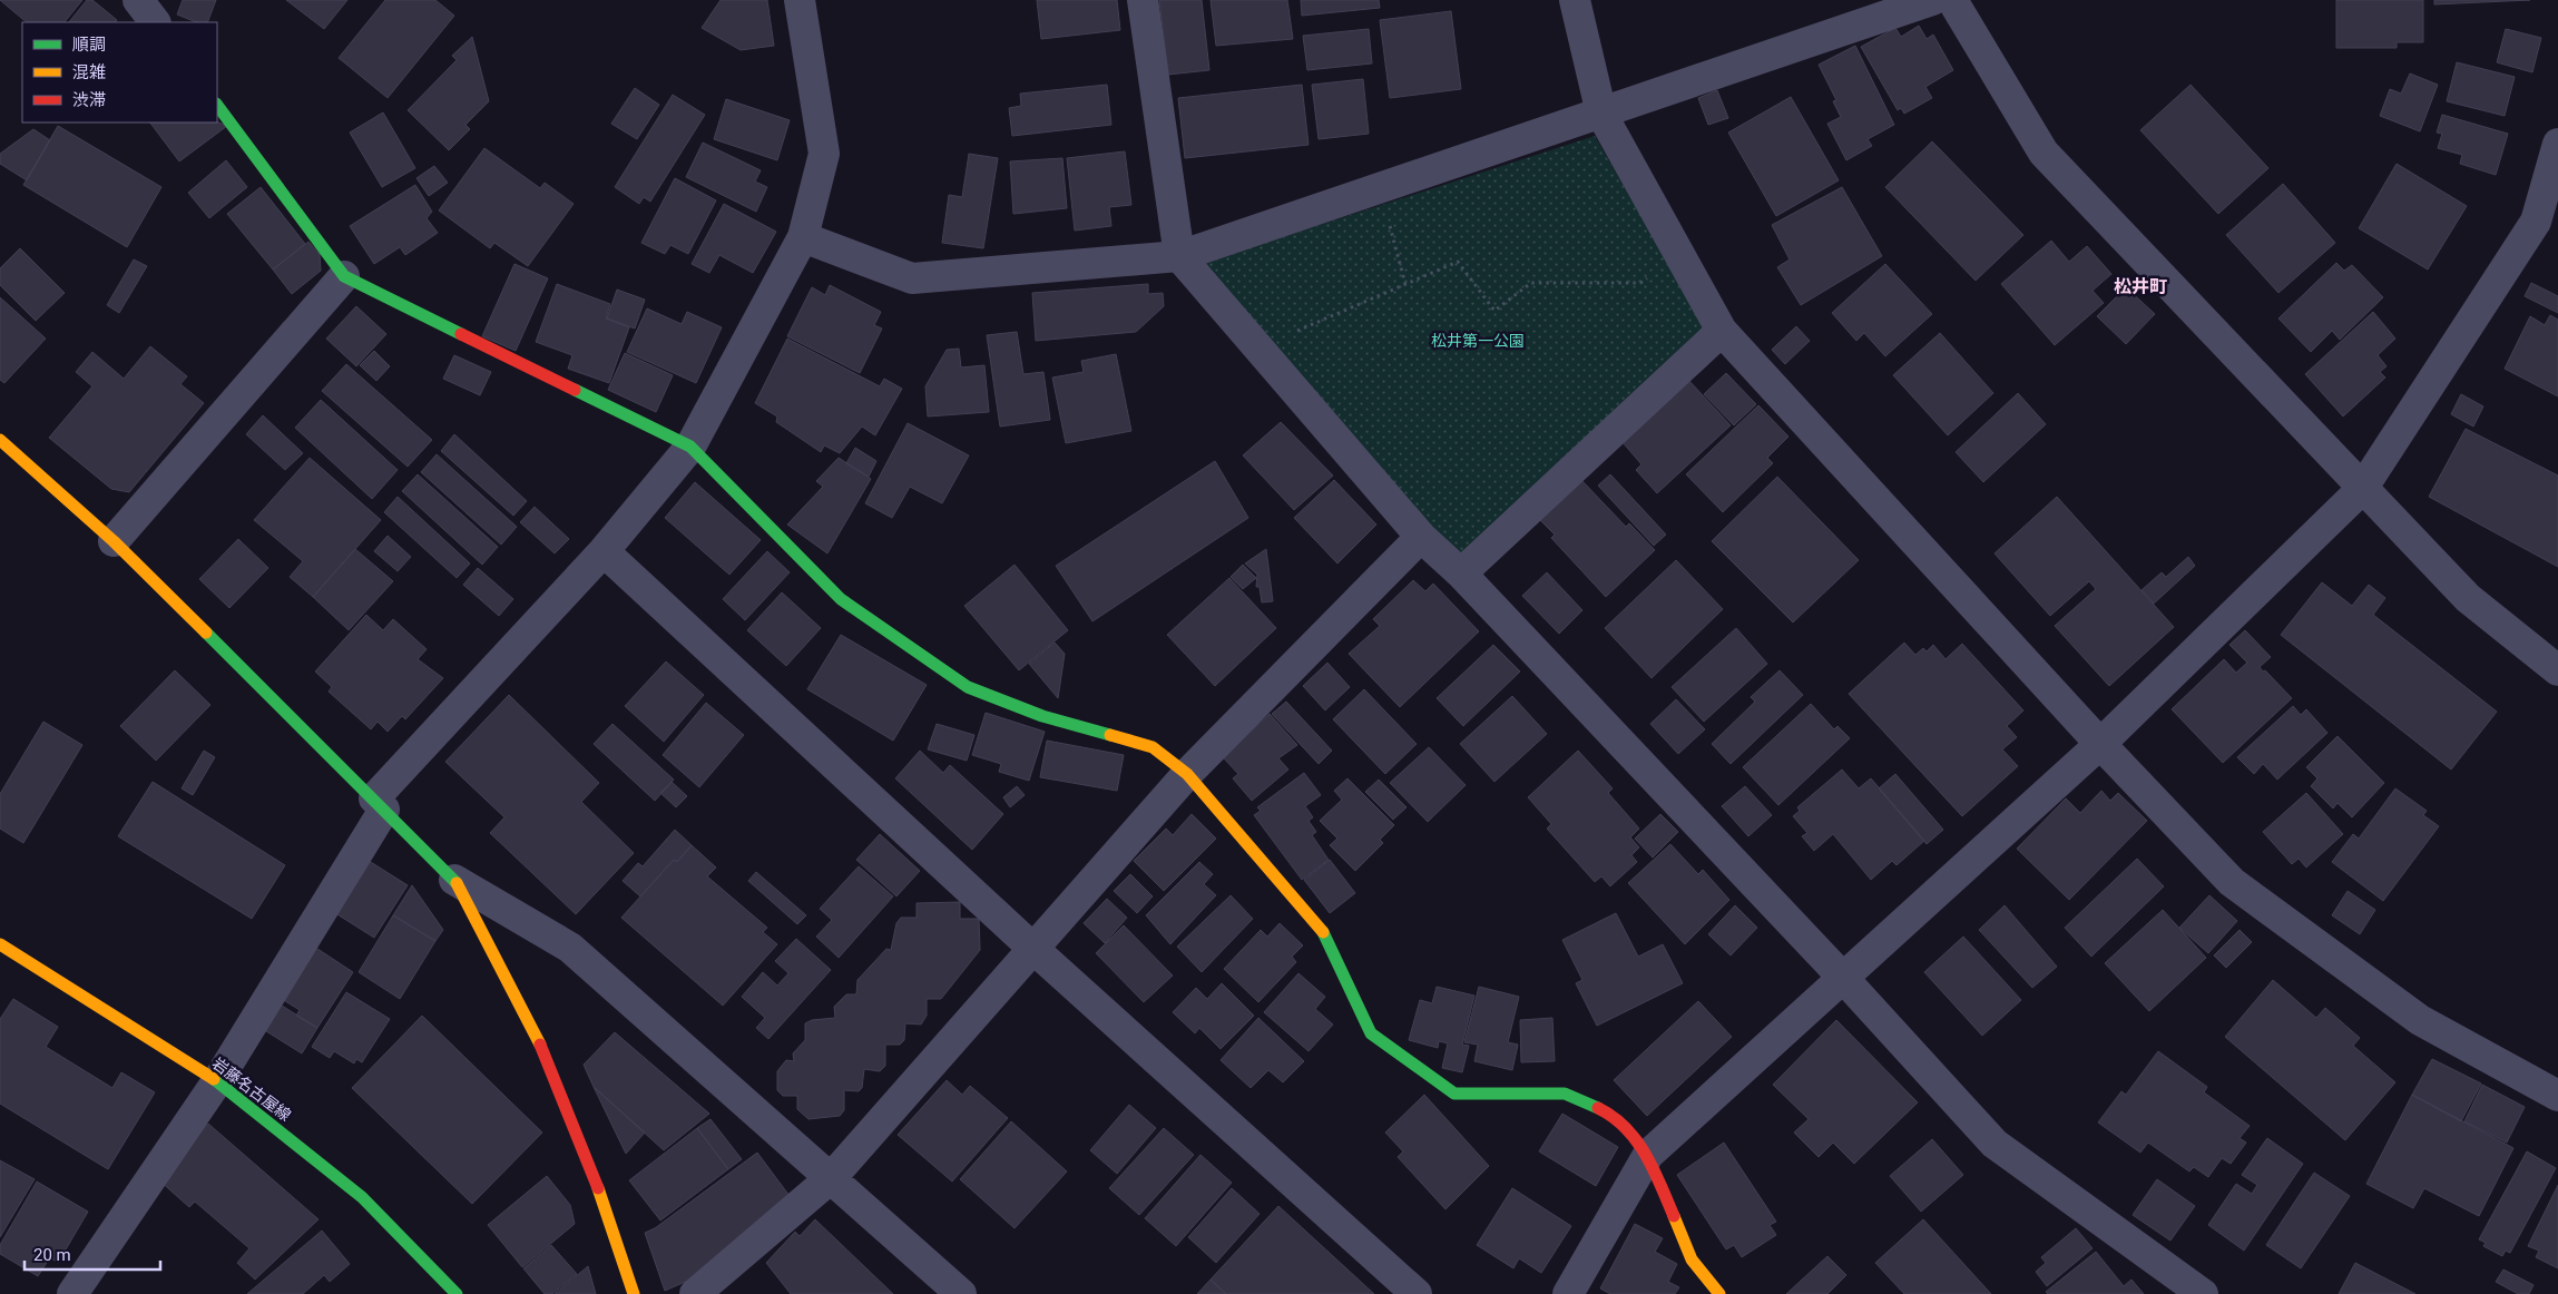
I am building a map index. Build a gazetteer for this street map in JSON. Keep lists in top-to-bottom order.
{
  "streets": {
    "street": ["岩藤名古屋線"]
  },
  "districts": ["松井町"],
  "parks": ["松井第一公園"],
  "legend": ["順調", "混雑", "渋滞"],
  "scale_bar": "20 m"
}
